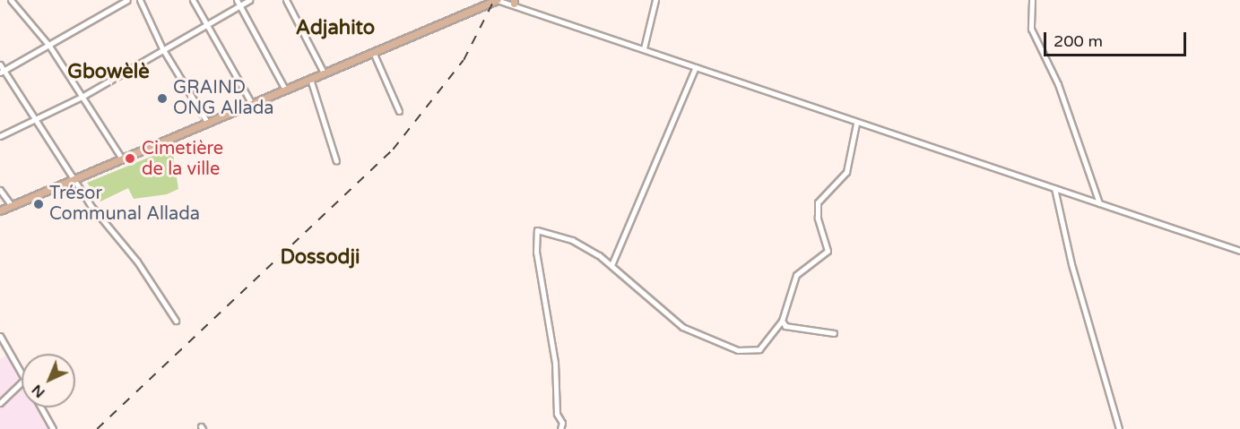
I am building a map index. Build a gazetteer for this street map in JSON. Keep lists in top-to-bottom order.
{
  "districts": ["Adjahito", "Gbowèlè", "Dossodji"],
  "places": ["GRAIND ONG Allada", "Cimetière de la ville", "Trésor Communal Allada"],
  "scale_bar": "200 m",
  "north": "bottom left"
}
